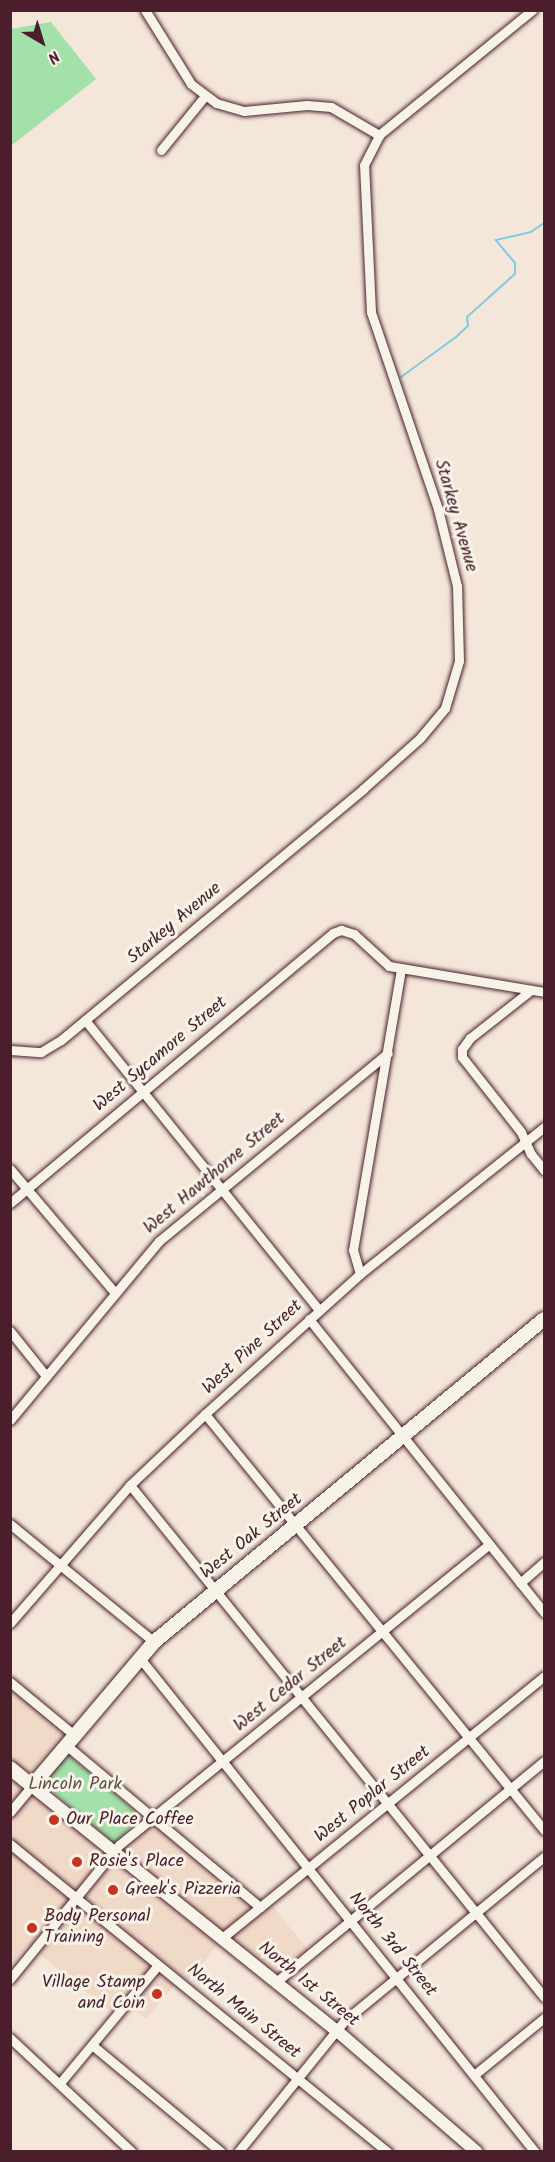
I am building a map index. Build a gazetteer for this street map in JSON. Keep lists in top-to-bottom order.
{
  "streets": {
    "main road": ["West Oak Street"],
    "street": [
      "Starkey Avenue",
      "West Sycamore Street",
      "West Hawthorne Street",
      "West Pine Street",
      "West Cedar Street",
      "West Poplar Street",
      "North 3rd Street",
      "North 1st Street",
      "North Main Street"
    ]
  },
  "crossings": [
    ["West Oak Street", "North 3rd Street"],
    ["West Oak Street", "North 1st Street"],
    ["West Cedar Street", "North 3rd Street"],
    ["West Cedar Street", "North 1st Street"],
    ["West Cedar Street", "North Main Street"],
    ["West Poplar Street", "North 3rd Street"],
    ["West Poplar Street", "North 1st Street"]
  ],
  "parks": ["Lincoln Park"],
  "places": [
    "Our Place Coffee",
    "Rosie's Place",
    "Greek's Pizzeria",
    "Body Personal Training",
    "Village Stamp and Coin"
  ],
  "north": "bottom right"
}
